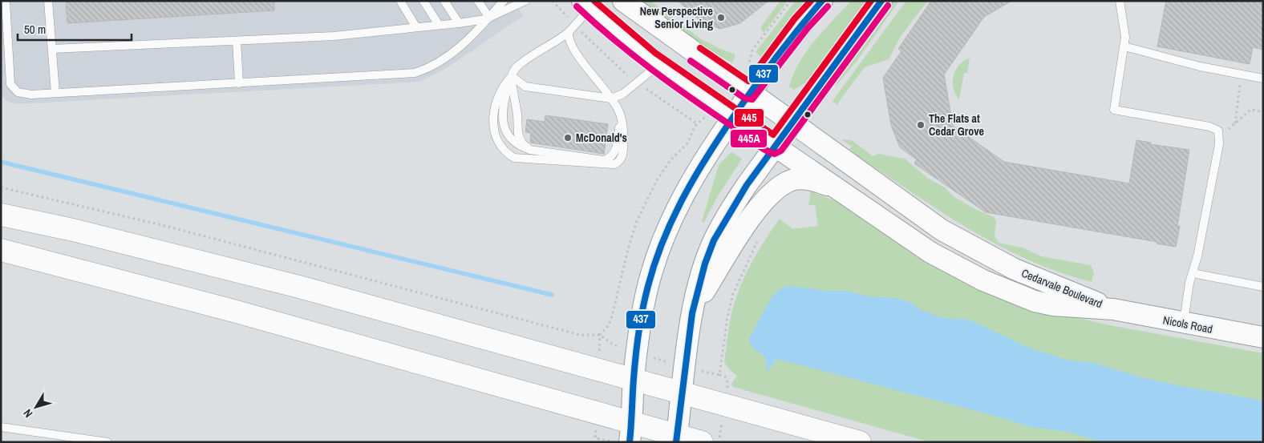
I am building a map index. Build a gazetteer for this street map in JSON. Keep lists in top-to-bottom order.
{
  "streets": {
    "street": ["Cedarvale Boulevard", "Nicols Road"]
  },
  "crossings": [
    ["Cedarvale Boulevard", "Nicols Road"]
  ],
  "places": ["New Perspective Senior Living", "The Flats at Cedar Grove", "McDonald's"],
  "lines": ["transit line 437", "transit line 445", "transit line 445A"],
  "scale_bar": "50 m",
  "north": "bottom left"
}
